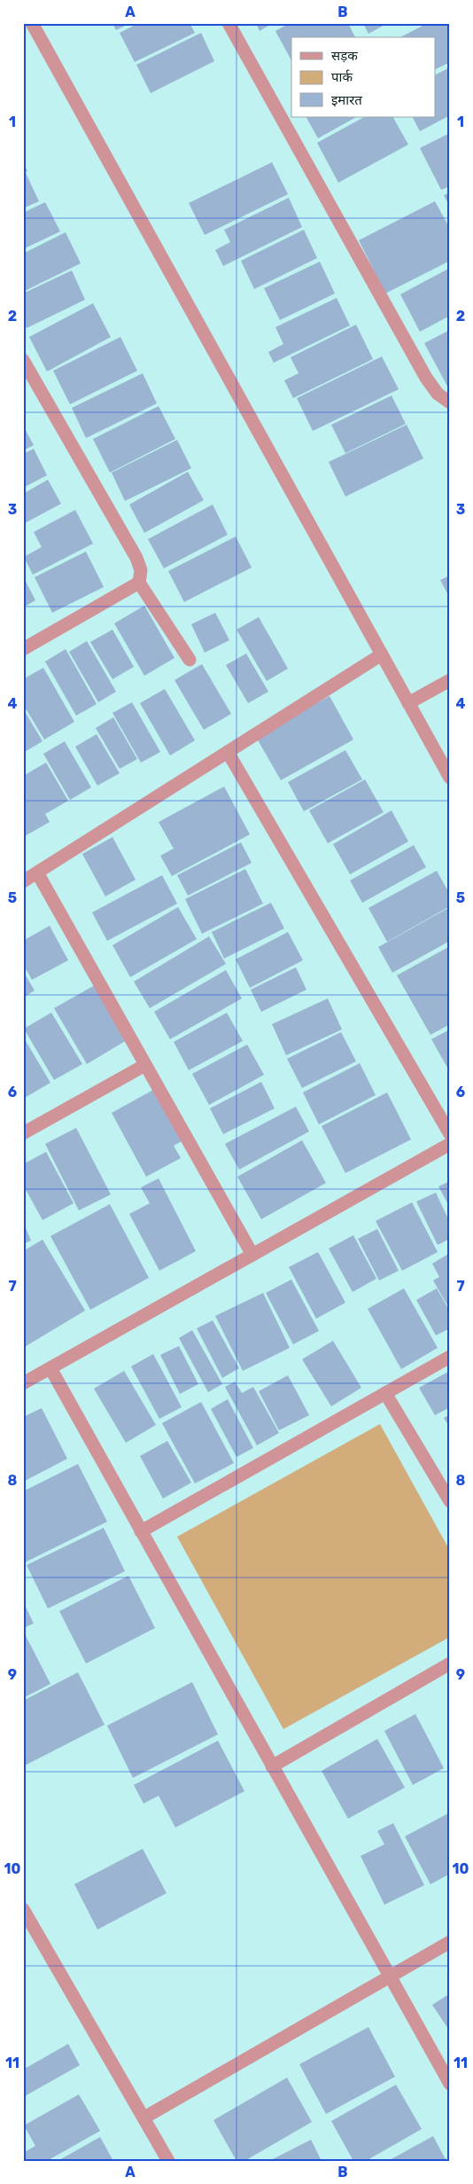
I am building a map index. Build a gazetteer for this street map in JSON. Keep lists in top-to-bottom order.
{
  "legend": ["सड़क", "पार्क", "इमारत"],
  "grid": {
    "columns": ["A", "B"],
    "rows": [
      "1",
      "2",
      "3",
      "4",
      "5",
      "6",
      "7",
      "8",
      "9",
      "10",
      "11"
    ]
  }
}
